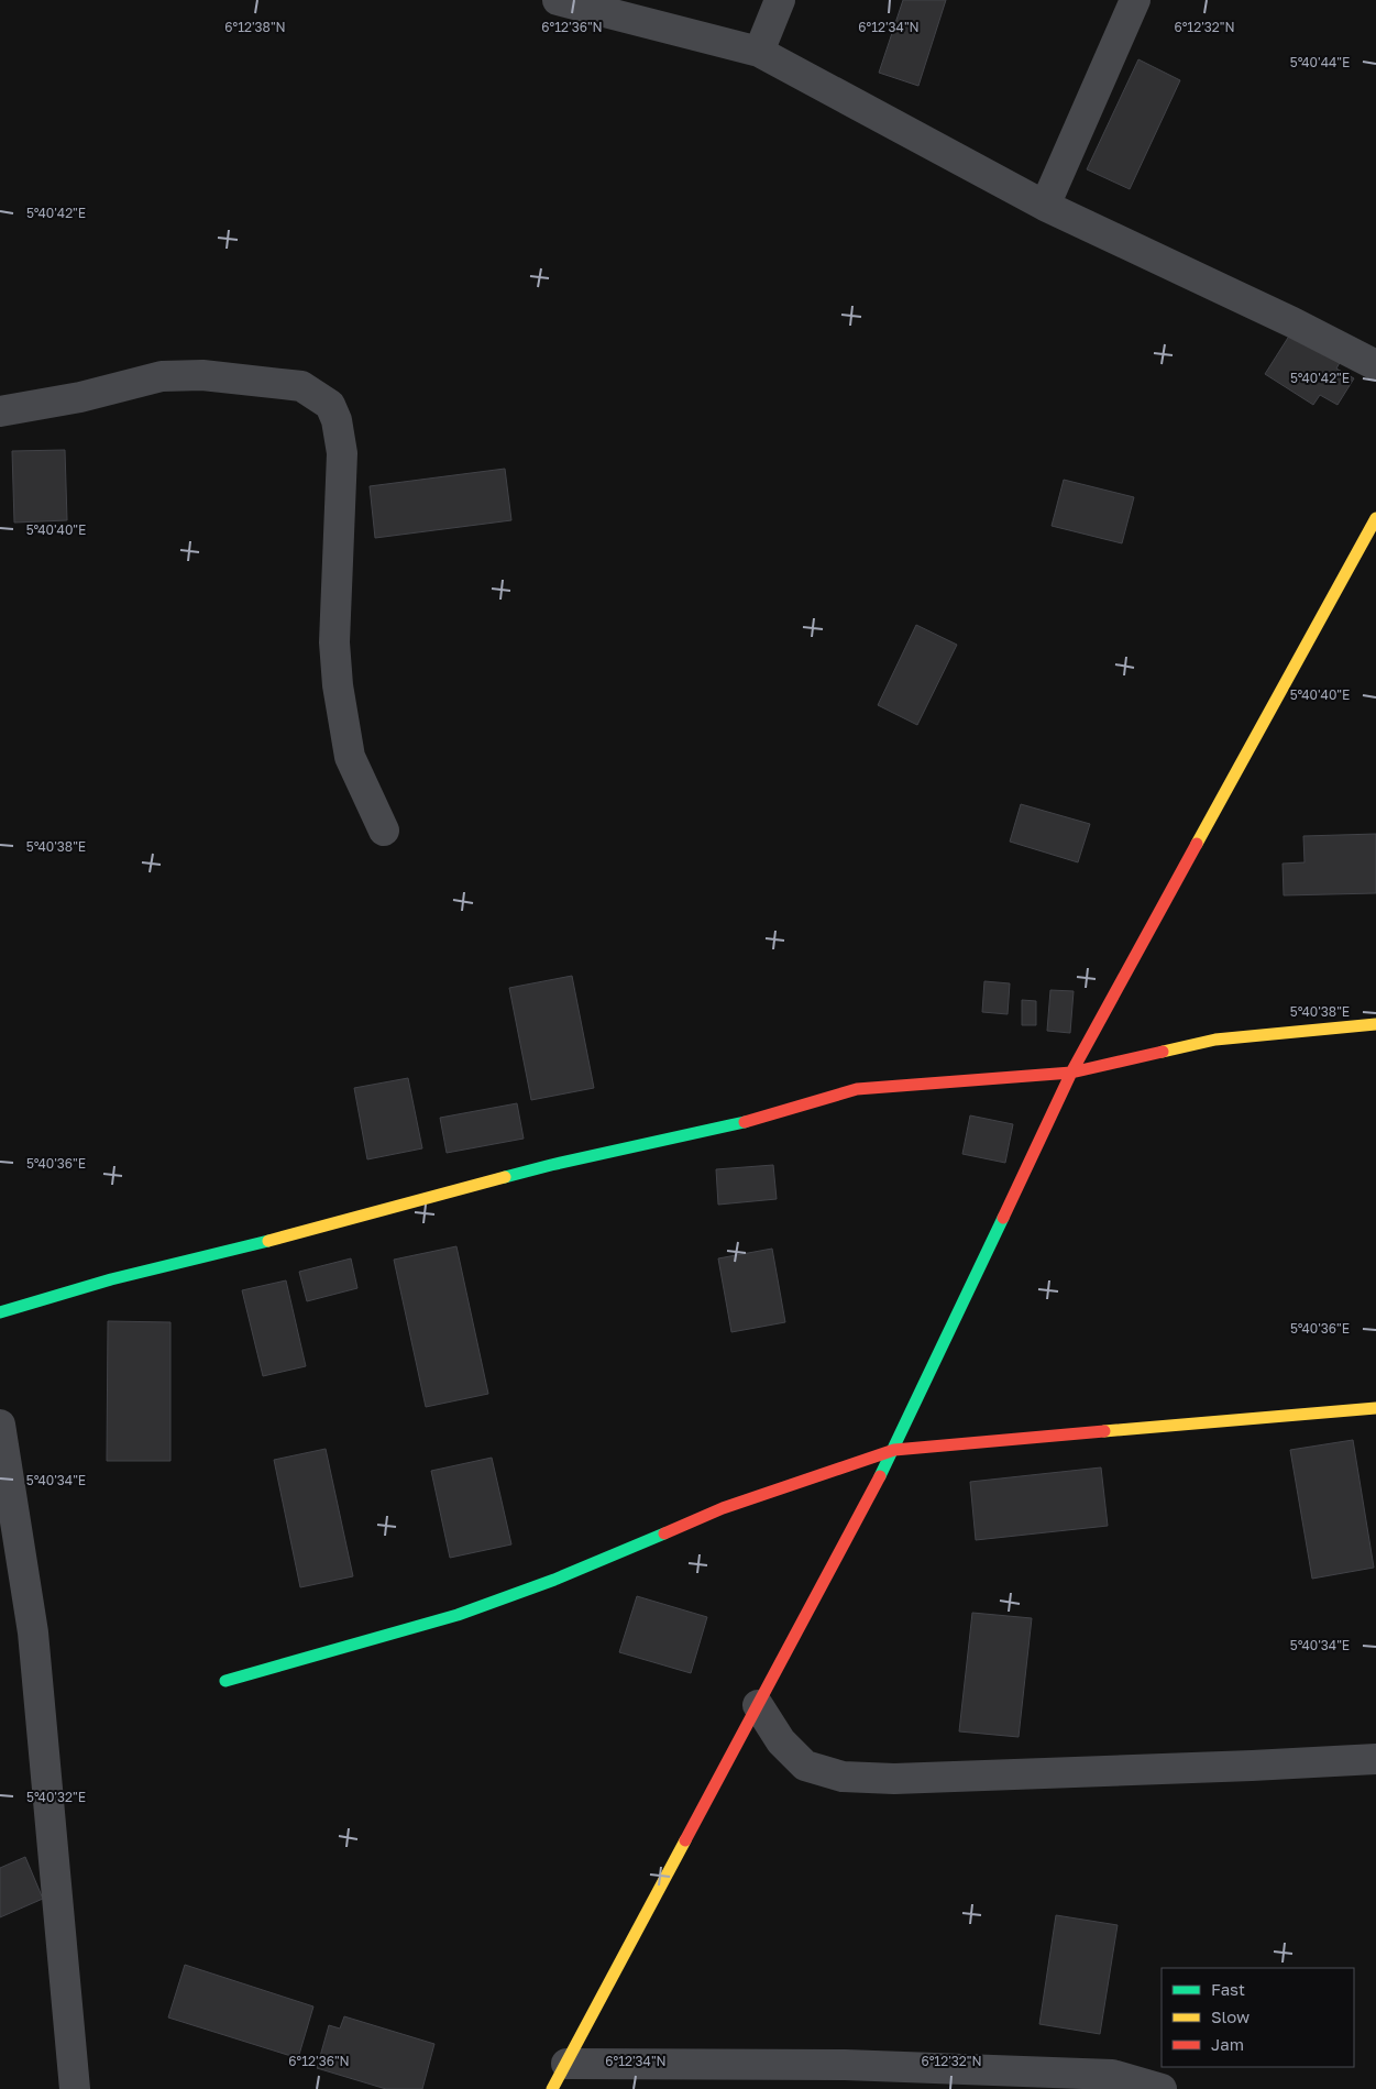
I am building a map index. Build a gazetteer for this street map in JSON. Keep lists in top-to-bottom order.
{
  "legend": ["Fast", "Slow", "Jam"],
  "coordinates": [
    "6°12'38\"N",
    "6°12'36\"N",
    "6°12'34\"N",
    "6°12'32\"N",
    "5°40'44\"E",
    "5°40'42\"E",
    "5°40'40\"E",
    "5°40'38\"E",
    "5°40'36\"E",
    "5°40'34\"E",
    "5°40'32\"E"
  ]
}
